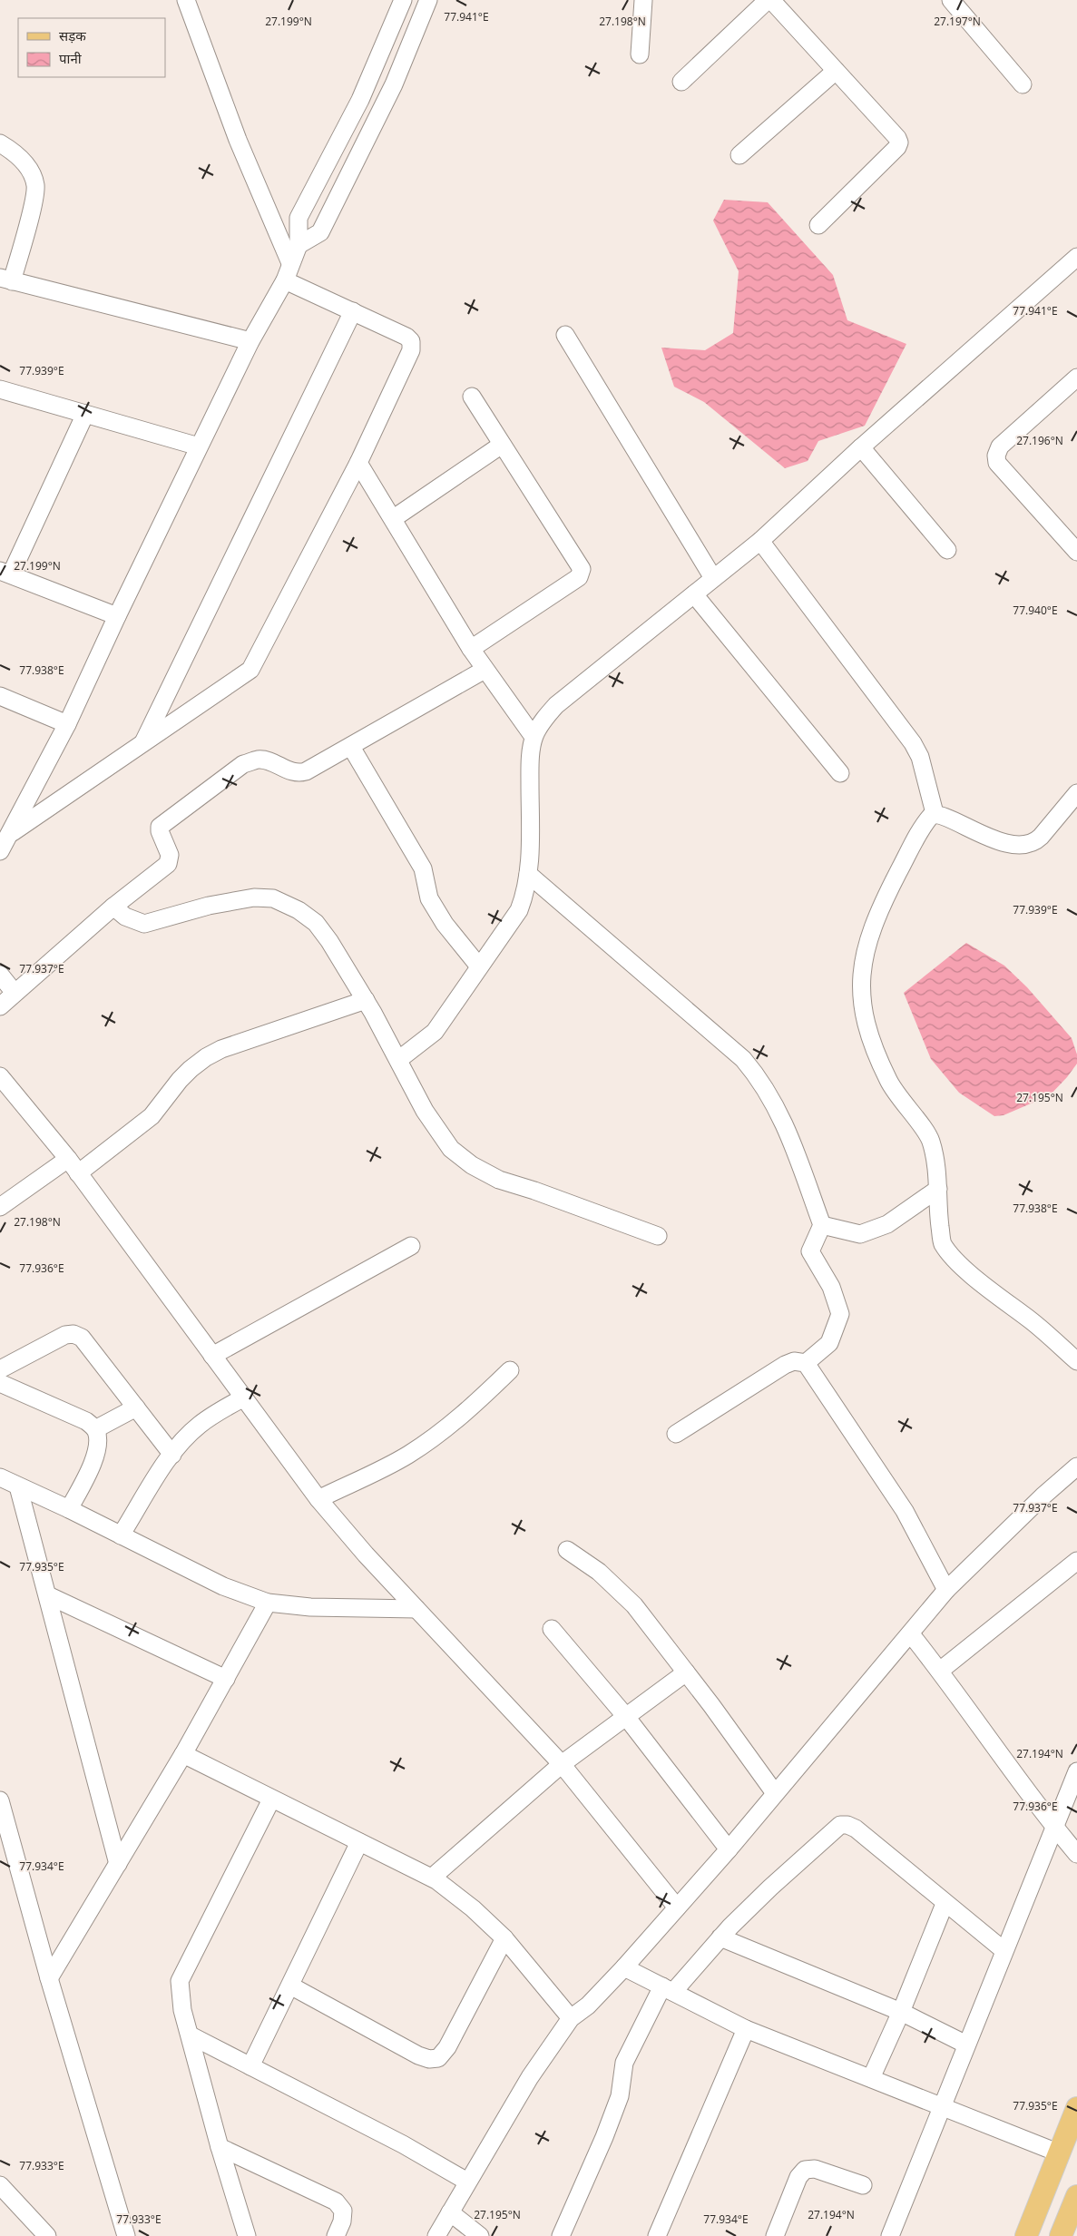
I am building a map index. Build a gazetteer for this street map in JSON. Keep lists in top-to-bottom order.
{
  "legend": ["सड़क", "पानी"],
  "coordinates": [
    "77.941°E",
    "27.199°N",
    "27.198°N",
    "27.197°N",
    "77.939°E",
    "27.196°N",
    "77.940°E",
    "77.938°E",
    "77.937°E",
    "27.195°N",
    "77.936°E",
    "77.935°E",
    "27.194°N",
    "77.934°E",
    "77.933°E"
  ]
}
